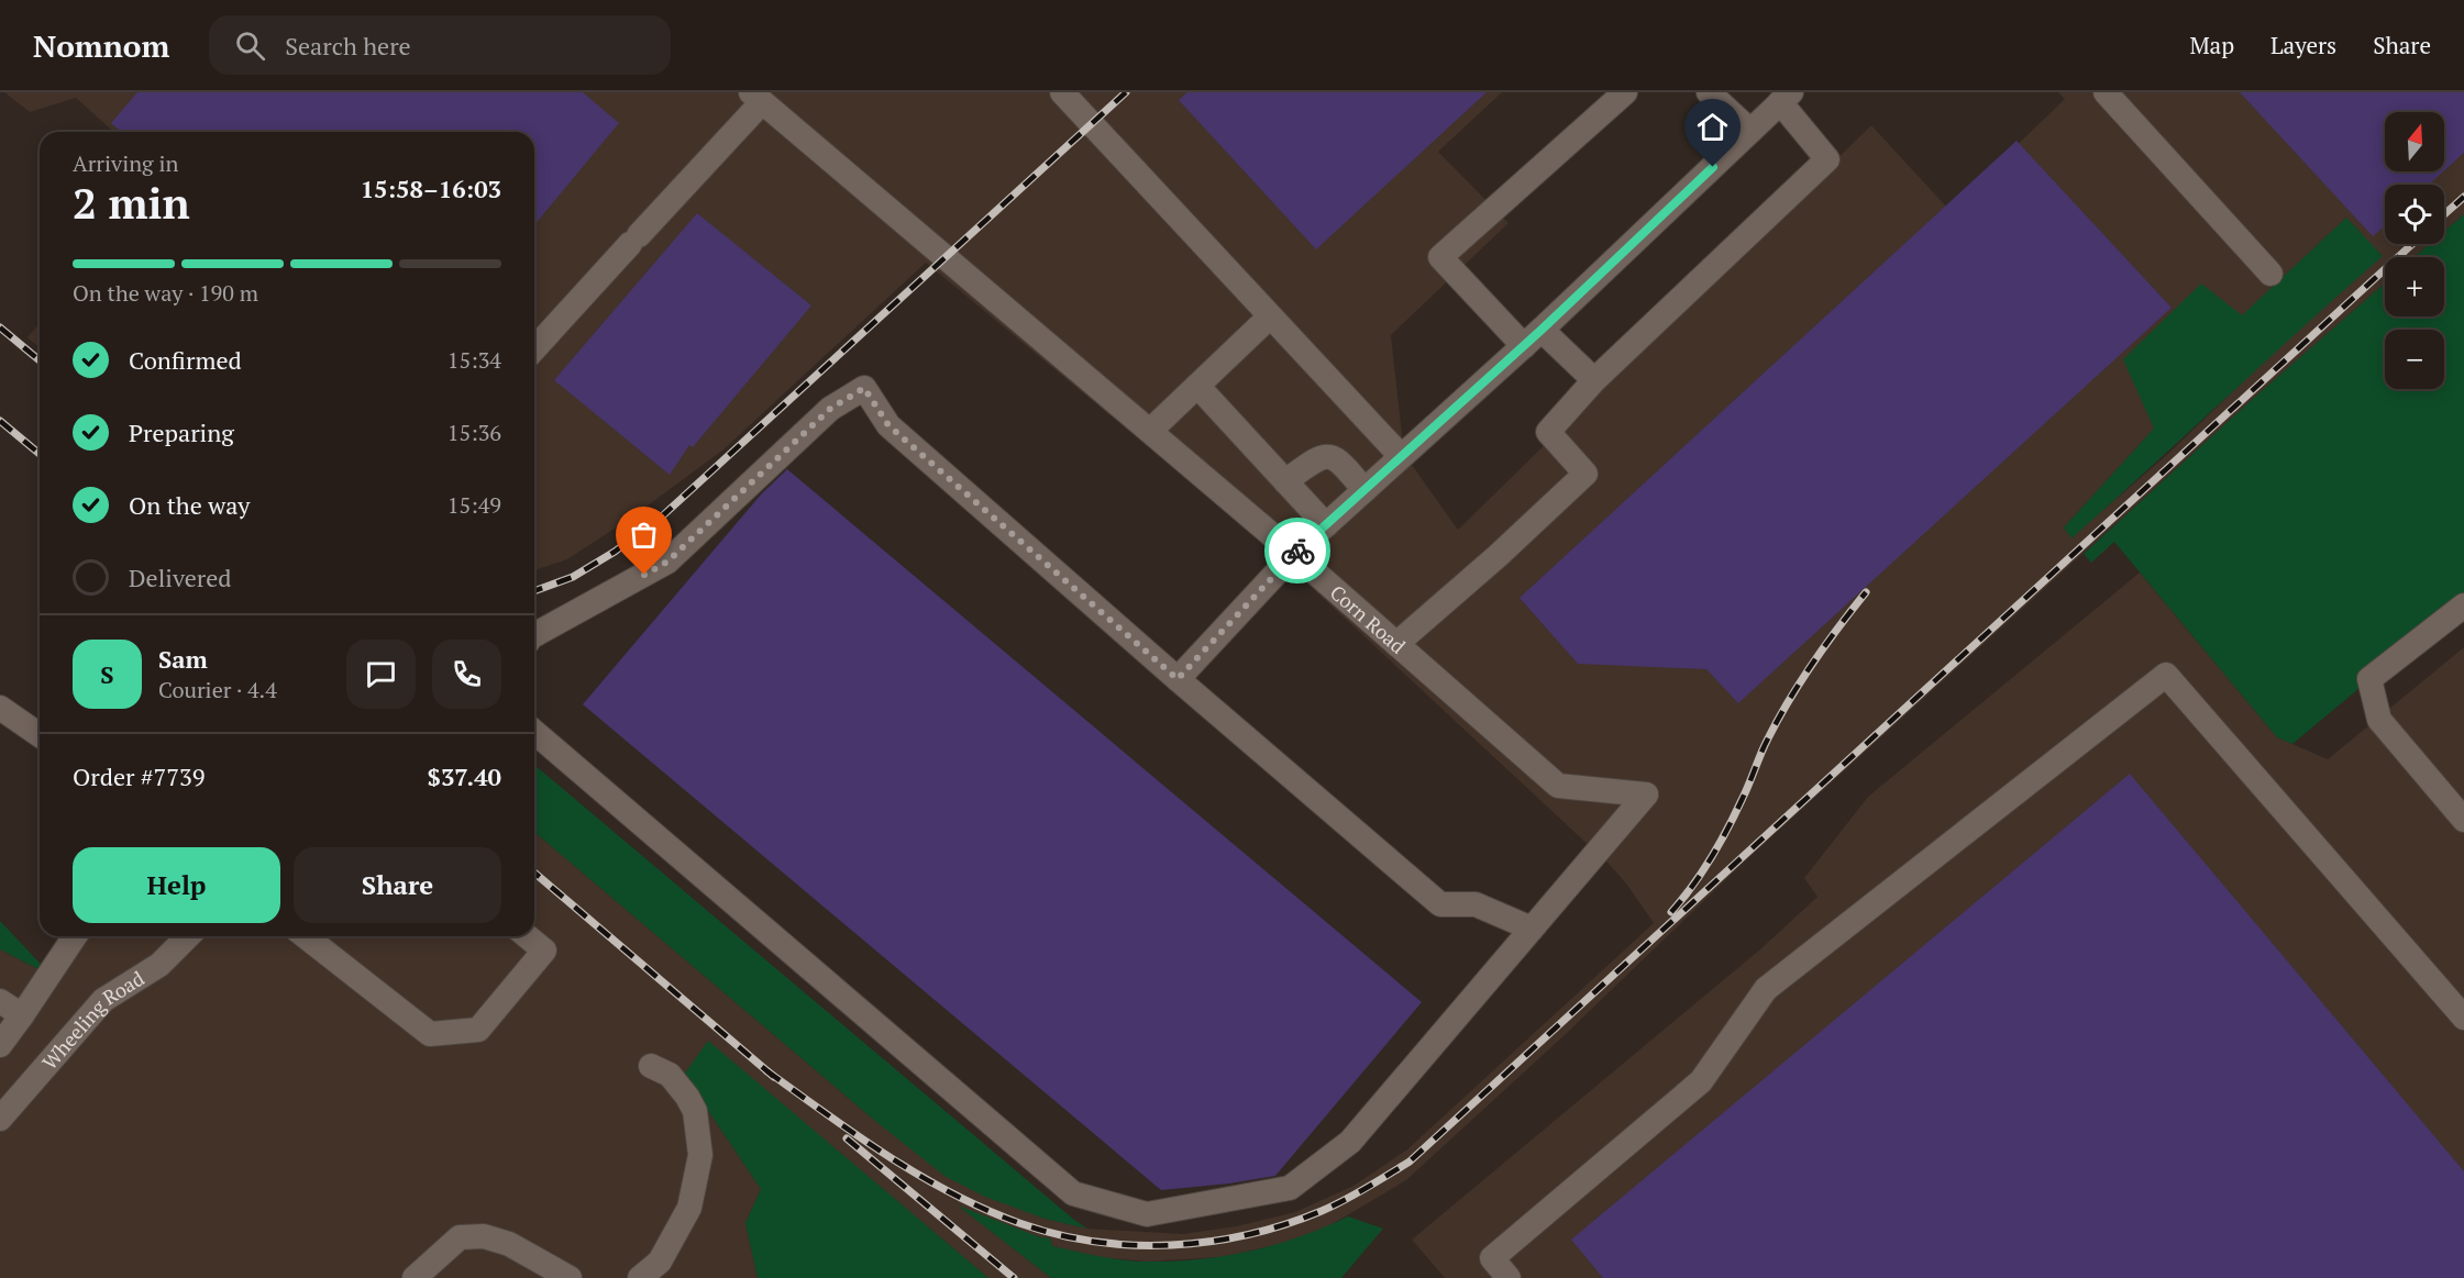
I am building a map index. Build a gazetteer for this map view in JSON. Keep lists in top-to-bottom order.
{
  "streets": {
    "street": ["Corn Road", "Wheeling Road"]
  },
  "north": "top",
  "page": {
    "header": "Nomnom",
    "search": "Search here",
    "nav": ["Map", "Layers", "Share"],
    "map_buttons": ["+", "−"],
    "heading": ["2 min", "Arriving in", "15:58–16:03"],
    "panel": [
      "Sam",
      "Courier · 4.4",
      "Order #7739",
      "$37.40"
    ],
    "bar": "On the way · 190 m",
    "list": [
      ["Confirmed", "15:34"],
      ["Preparing", "15:36"],
      ["On the way", "15:49"],
      "Delivered"
    ],
    "round": "S",
    "buttons": ["Help", "Share"]
  }
}
